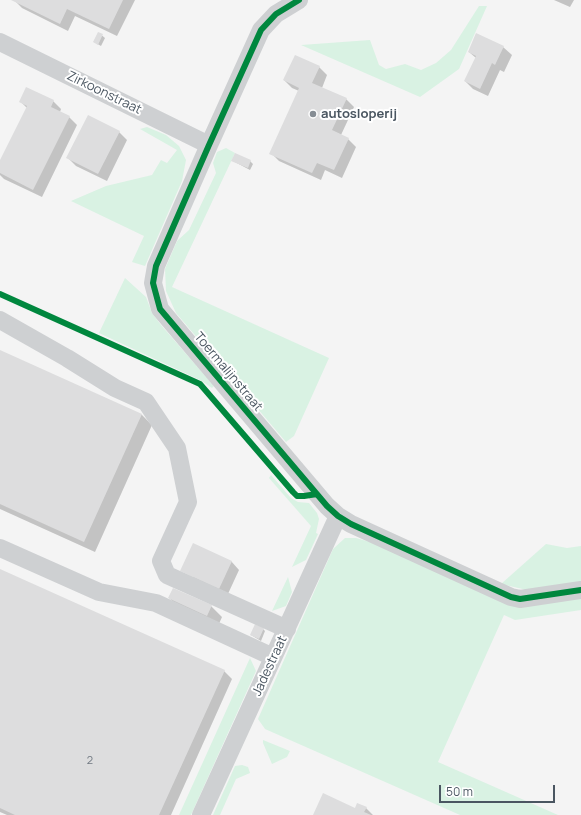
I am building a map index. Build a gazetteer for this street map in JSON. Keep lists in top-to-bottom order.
{
  "streets": {
    "street": ["Zirkoonstraat", "Toermalijnstraat", "Jadestraat"]
  },
  "crossings": [
    ["Zirkoonstraat", "Toermalijnstraat"],
    ["Toermalijnstraat", "Jadestraat"]
  ],
  "places": ["autosloperij"],
  "house_numbers": ["2"],
  "scale_bar": "50 m"
}
